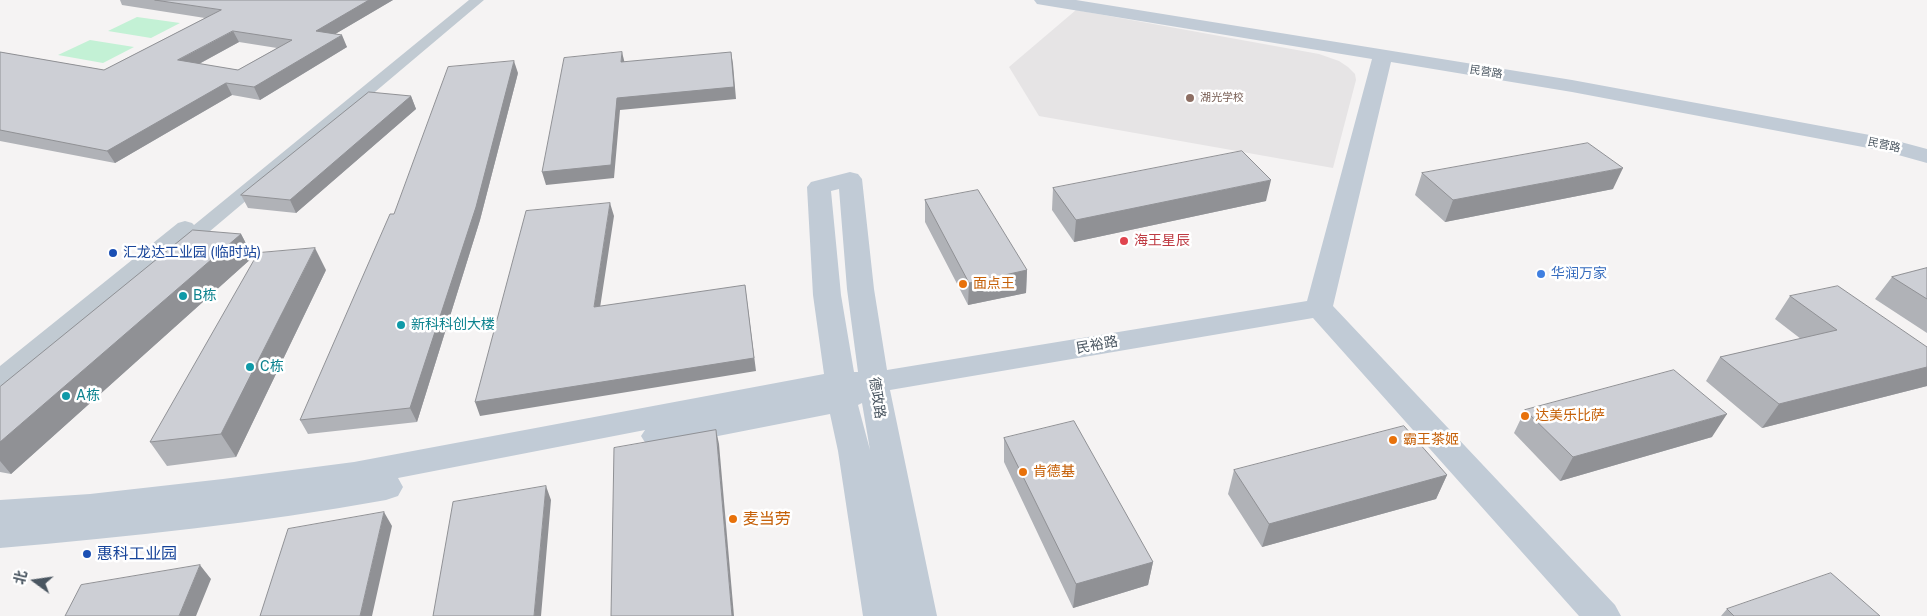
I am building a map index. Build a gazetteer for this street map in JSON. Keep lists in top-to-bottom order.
{
  "streets": {
    "street": ["民营路", "民裕路", "德政路"]
  },
  "crossings": [
    ["民裕路", "德政路"]
  ],
  "places": [
    "湖光学校",
    "海王星辰",
    "汇龙达工业园 (临时站)",
    "华润万家",
    "面点王",
    "B栋",
    "新科科创大楼",
    "C栋",
    "A栋",
    "达美乐比萨",
    "霸王茶姬",
    "肯德基",
    "麦当劳",
    "惠科工业园"
  ],
  "north": "left"
}
